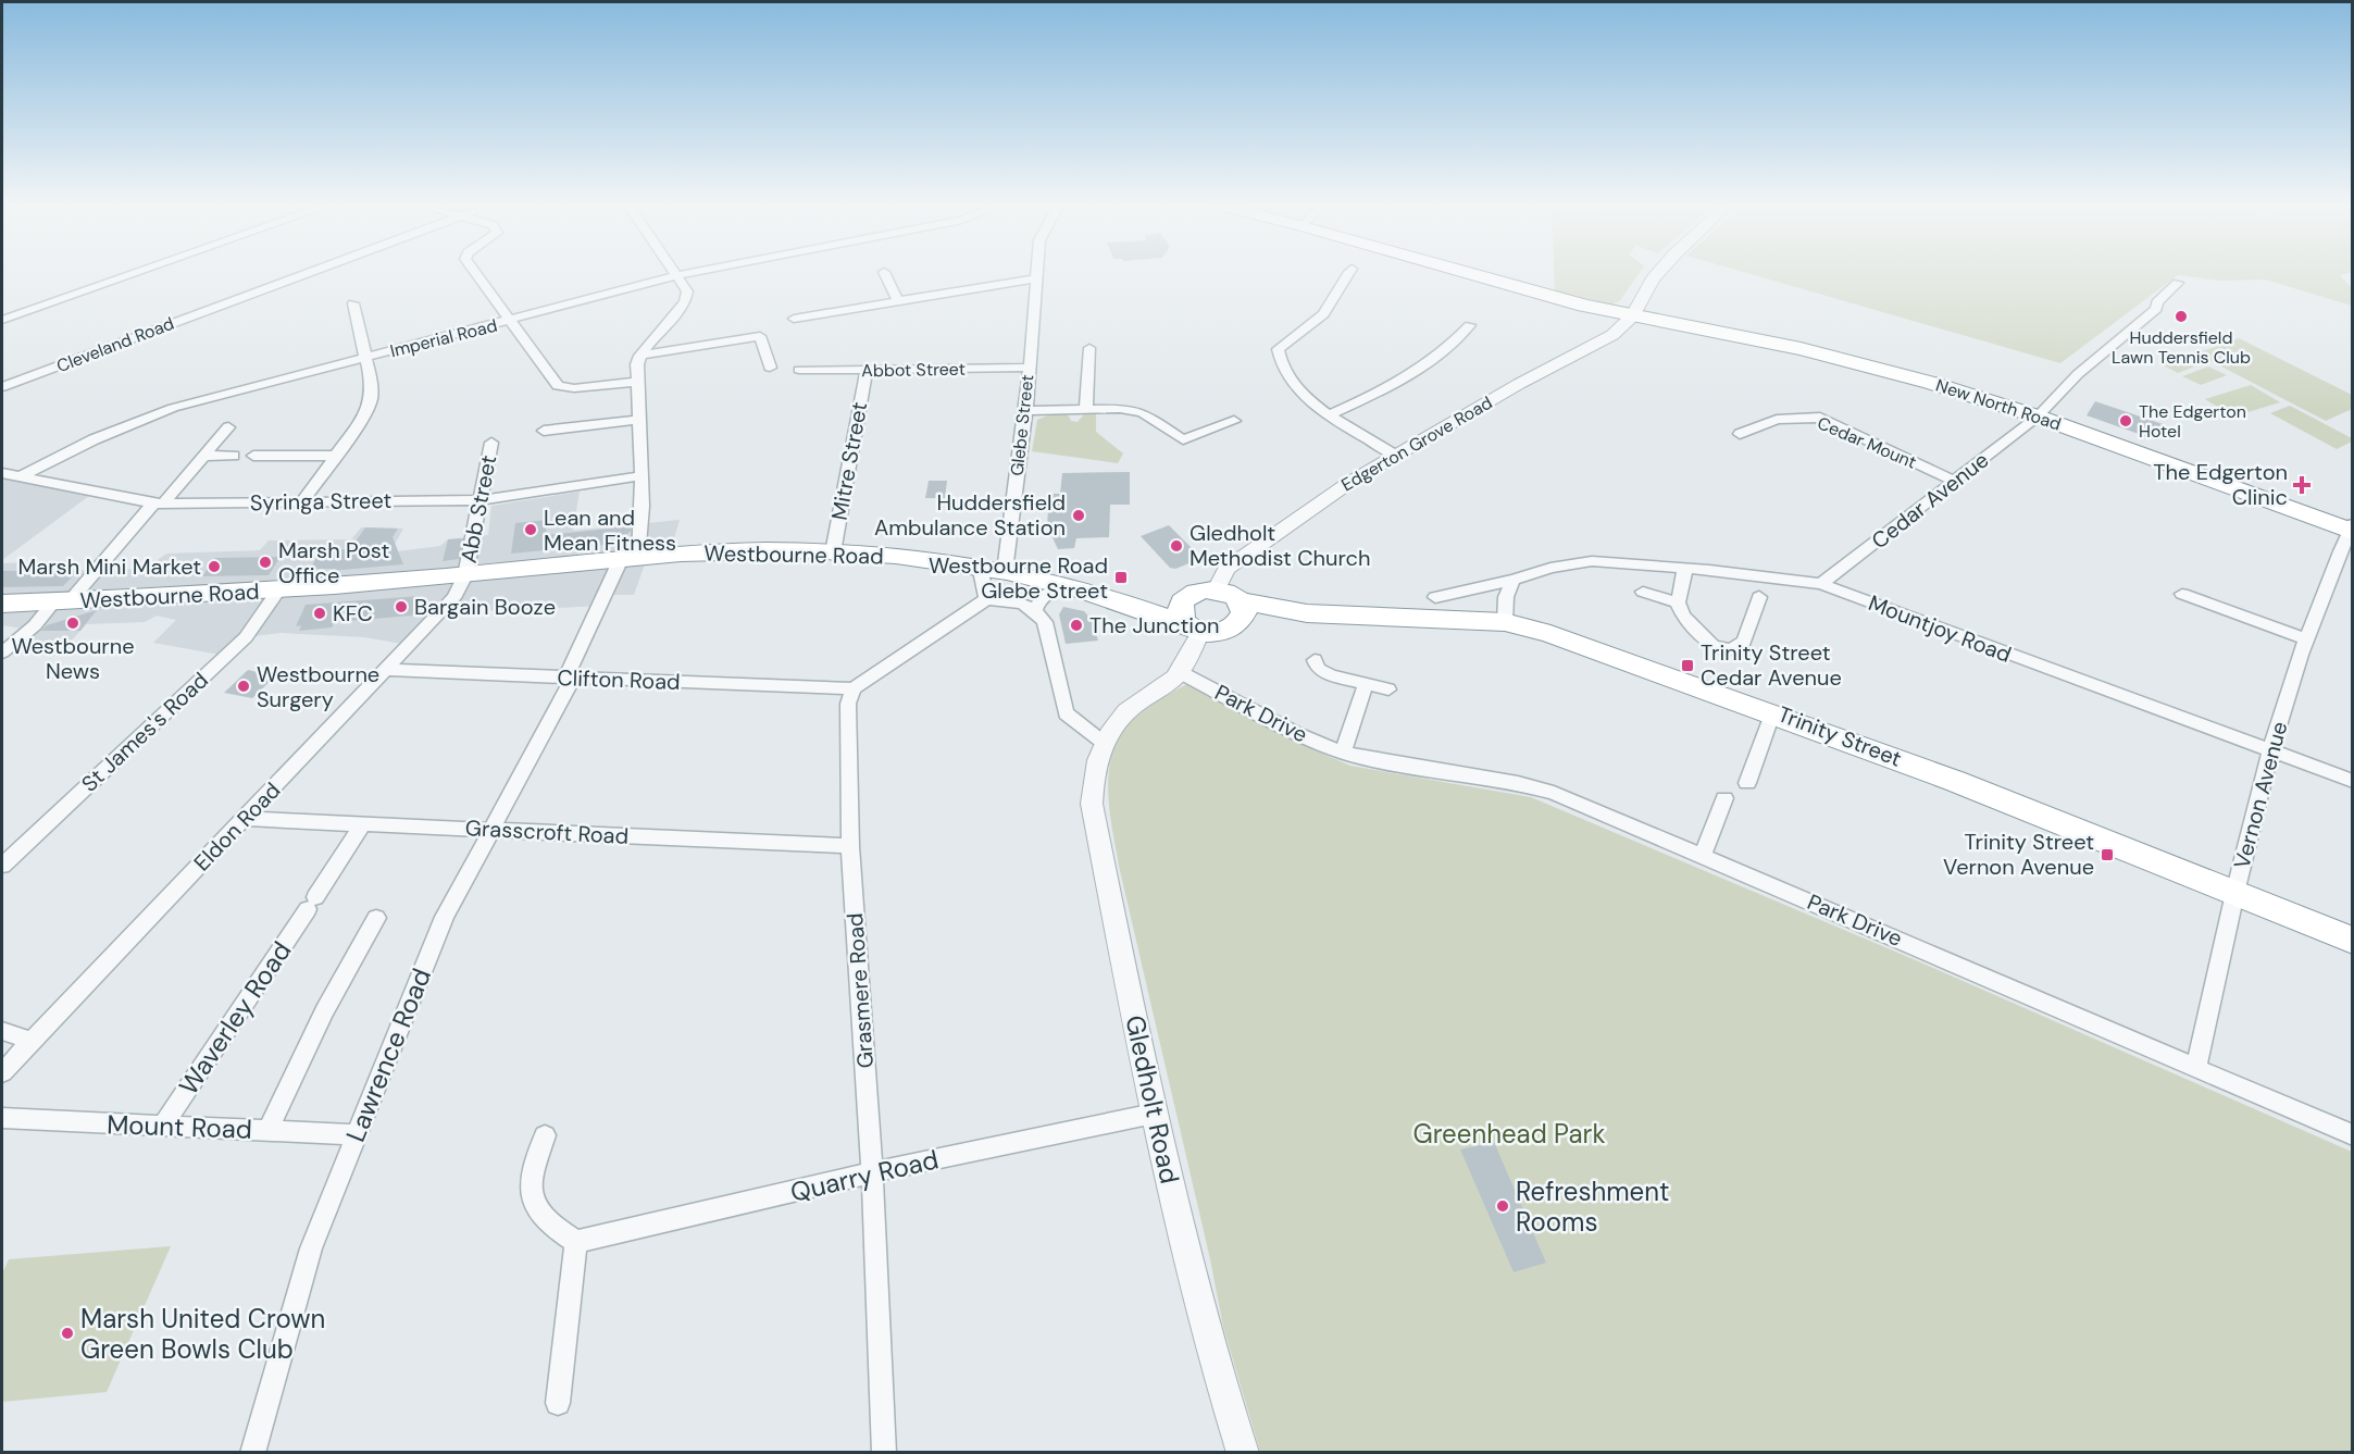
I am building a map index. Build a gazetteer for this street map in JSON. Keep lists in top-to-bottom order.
{
  "streets": {
    "highway": ["New North Road", "Westbourne Road", "Trinity Street"],
    "street": [
      "Imperial Road",
      "Cleveland Road",
      "Abbot Street",
      "Glebe Street",
      "Cedar Mount",
      "Edgerton Grove Road",
      "Mitre Street",
      "Cedar Avenue",
      "Syringa Street",
      "Abb Street",
      "Mountjoy Road",
      "Clifton Road",
      "Park Drive",
      "St James's Road",
      "Vernon Avenue",
      "Eldon Road",
      "Grasscroft Road",
      "Grasmere Road",
      "Waverley Road",
      "Lawrence Road",
      "Gledholt Road",
      "Mount Road",
      "Quarry Road"
    ]
  },
  "crossings": [
    ["Imperial Road", "Syringa Street"],
    ["Abbot Street", "Glebe Street"],
    ["Abbot Street", "Mitre Street"],
    ["New North Road", "Edgerton Grove Road"],
    ["New North Road", "Cedar Avenue"],
    ["New North Road", "Vernon Avenue"],
    ["Glebe Street", "Westbourne Road"],
    ["Cedar Mount", "Cedar Avenue"],
    ["Edgerton Grove Road", "Westbourne Road"],
    ["Edgerton Grove Road", "Trinity Street"],
    ["Edgerton Grove Road", "Gledholt Road"],
    ["Mitre Street", "Westbourne Road"],
    ["Cedar Avenue", "Mountjoy Road"],
    ["Syringa Street", "Abb Street"],
    ["Abb Street", "Westbourne Road"],
    ["Abb Street", "Eldon Road"],
    ["Westbourne Road", "St James's Road"],
    ["Westbourne Road", "Trinity Street"],
    ["Westbourne Road", "Eldon Road"],
    ["Westbourne Road", "Lawrence Road"],
    ["Westbourne Road", "Gledholt Road"],
    ["Mountjoy Road", "Vernon Avenue"],
    ["Clifton Road", "Eldon Road"],
    ["Clifton Road", "Grasmere Road"],
    ["Clifton Road", "Lawrence Road"],
    ["Park Drive", "Vernon Avenue"],
    ["Park Drive", "Gledholt Road"],
    ["Trinity Street", "Vernon Avenue"],
    ["Trinity Street", "Gledholt Road"],
    ["Eldon Road", "Grasscroft Road"],
    ["Grasscroft Road", "Grasmere Road"],
    ["Grasscroft Road", "Waverley Road"],
    ["Grasscroft Road", "Lawrence Road"],
    ["Grasmere Road", "Quarry Road"],
    ["Waverley Road", "Mount Road"],
    ["Lawrence Road", "Mount Road"],
    ["Gledholt Road", "Quarry Road"]
  ],
  "parks": ["Greenhead Park"],
  "places": {
    "other": [
      "Huddersfield Lawn Tennis Club",
      "The Edgerton Hotel",
      "Huddersfield Ambulance Station",
      "Lean and Mean Fitness",
      "Gledholt Methodist Church",
      "Marsh Post Office",
      "Marsh Mini Market",
      "Bargain Booze",
      "KFC",
      "Westbourne News",
      "The Junction",
      "Westbourne Surgery",
      "Refreshment Rooms",
      "Marsh United Crown Green Bowls Club"
    ],
    "health": ["The Edgerton Clinic"],
    "transit": ["Westbourne Road Glebe Street", "Trinity Street Cedar Avenue", "Trinity Street Vernon Avenue"]
  }
}
